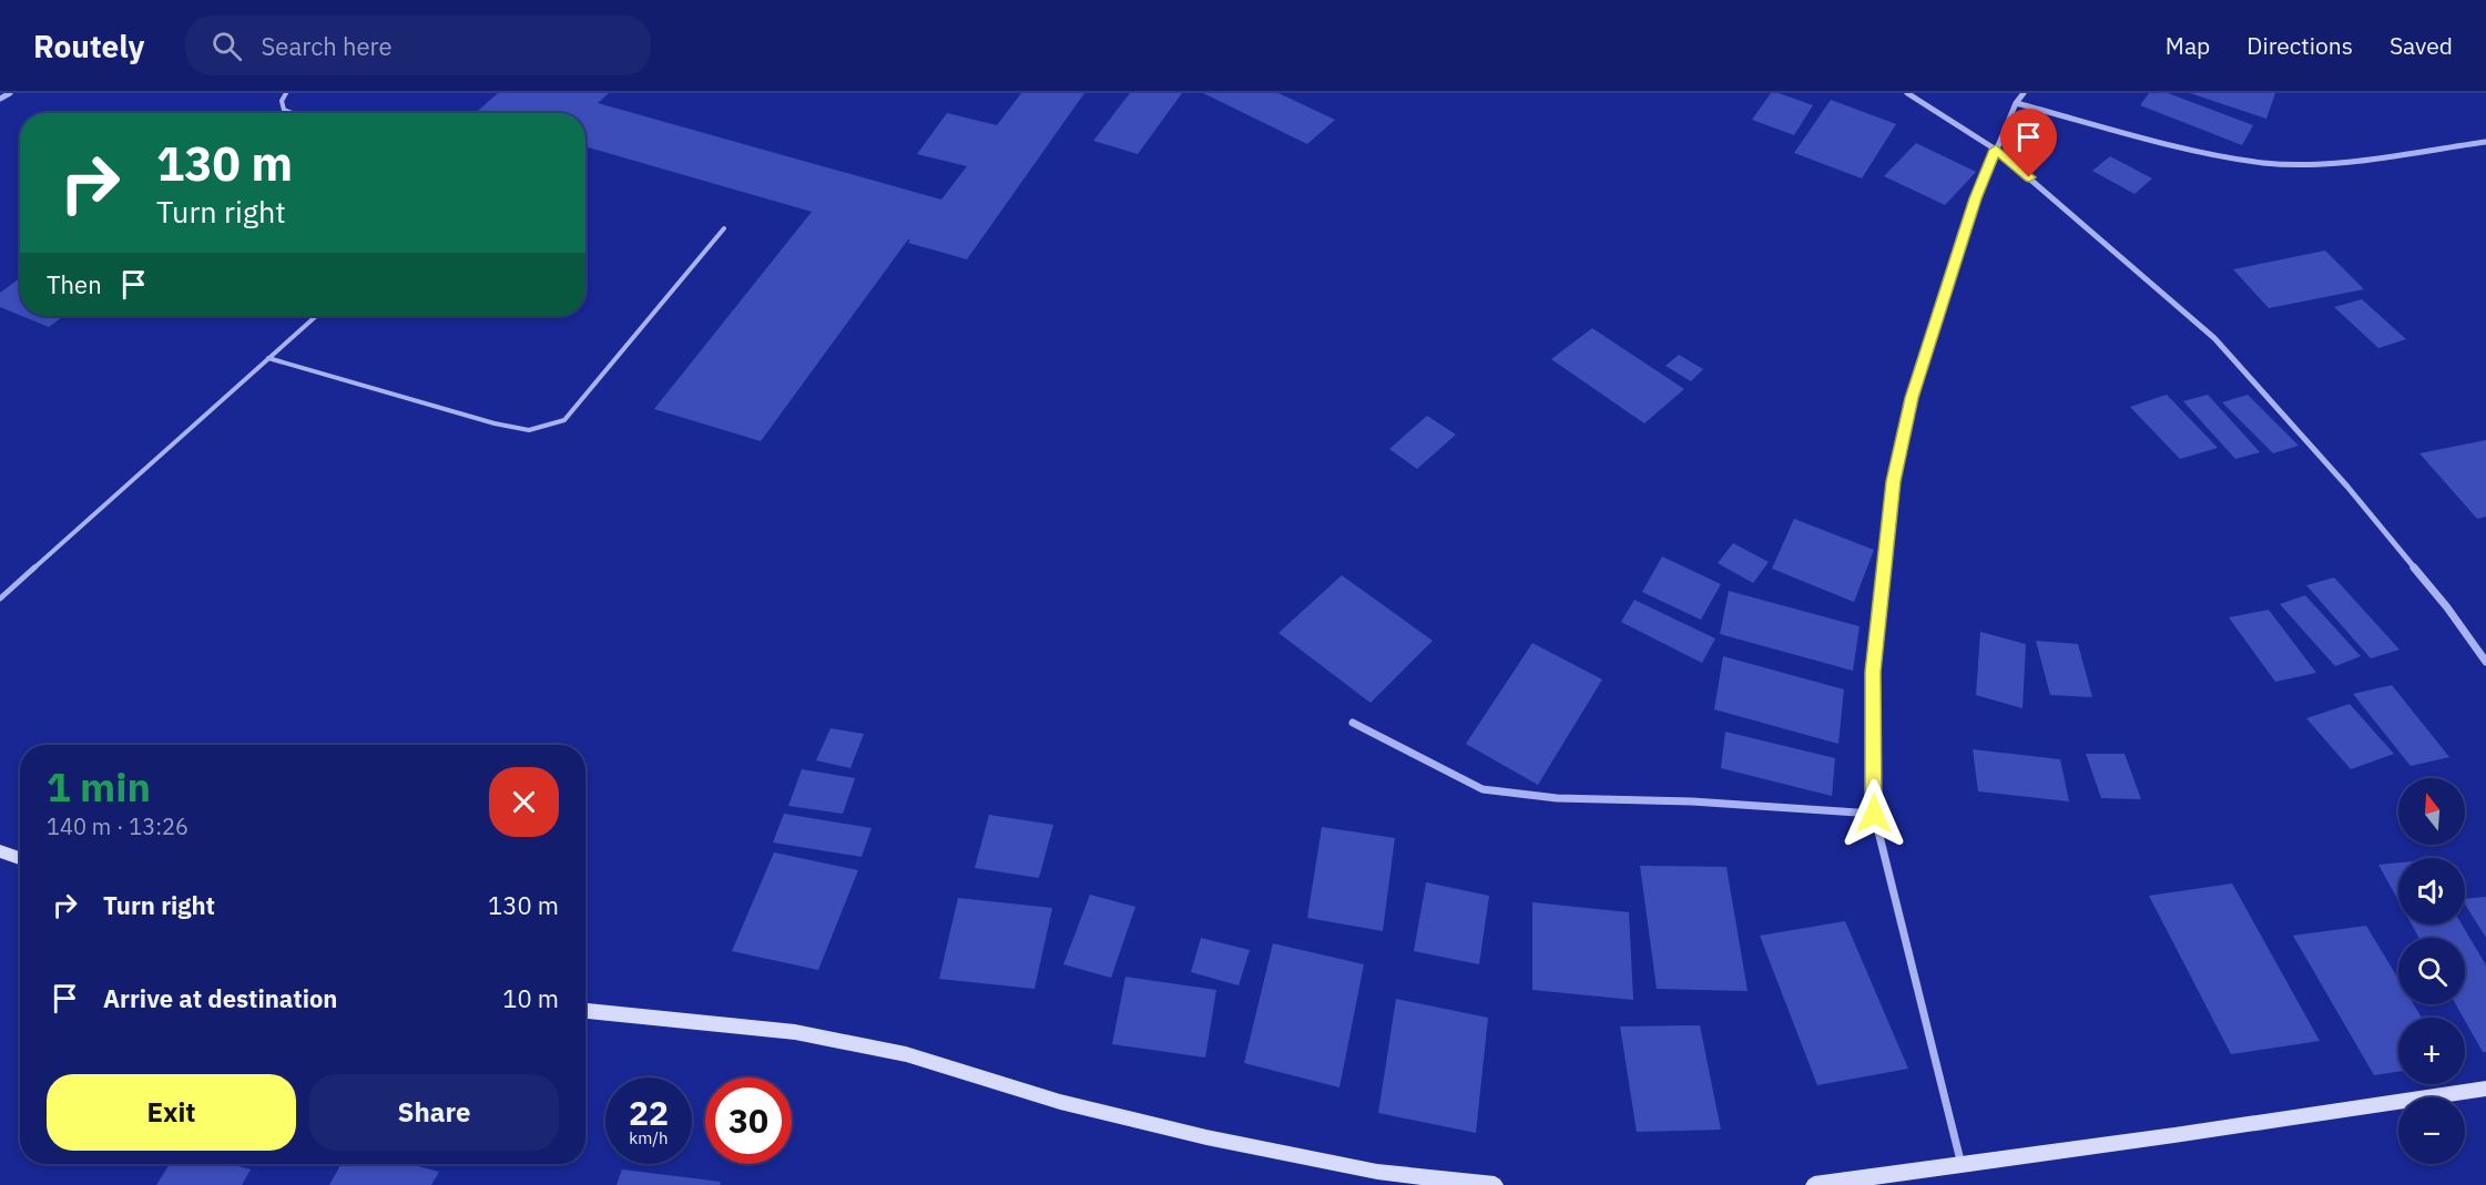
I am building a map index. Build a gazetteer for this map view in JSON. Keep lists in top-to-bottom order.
{
  "north": "top",
  "page": {
    "header": "Routely",
    "search": "Search here",
    "nav": ["Map", "Directions", "Saved"],
    "turn": ["130 m", "Turn right"],
    "then": "Then",
    "heading": ["1 min", "140 m · 13:26"],
    "map_buttons": ["+", "−"],
    "list": [
      {
        "name": "Turn right",
        "value": "130 m"
      },
      {
        "name": "Arrive at destination",
        "value": "10 m"
      }
    ],
    "buttons": ["Exit", "Share"],
    "speed": "22 km/h",
    "limit": "30"
  }
}
